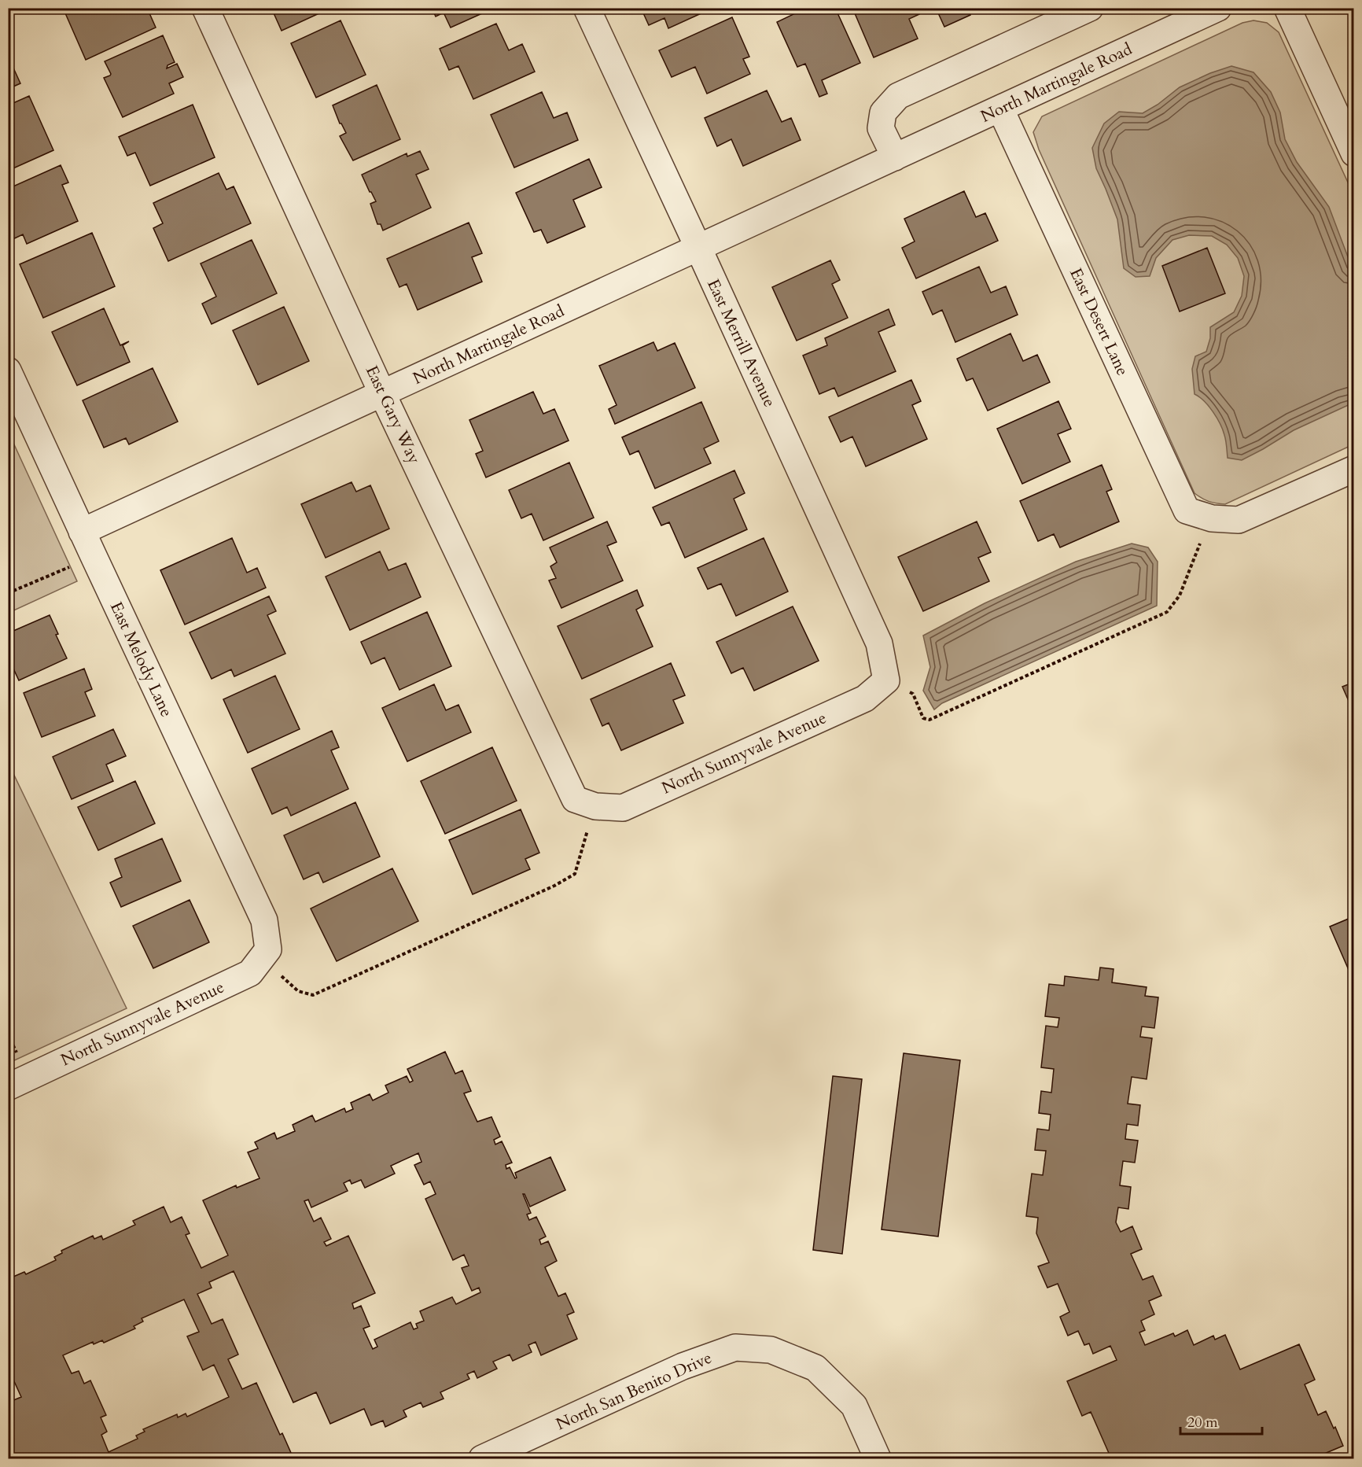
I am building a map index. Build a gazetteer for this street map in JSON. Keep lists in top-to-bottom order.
{
  "streets": {
    "street": [
      "North Martingale Road",
      "East Desert Lane",
      "East Merrill Avenue",
      "East Gary Way",
      "East Melody Lane",
      "North Sunnyvale Avenue",
      "North San Benito Drive"
    ]
  },
  "crossings": [
    ["North Martingale Road", "East Desert Lane"],
    ["North Martingale Road", "East Merrill Avenue"],
    ["North Martingale Road", "East Gary Way"],
    ["North Martingale Road", "East Melody Lane"],
    ["East Merrill Avenue", "North Sunnyvale Avenue"],
    ["East Gary Way", "North Sunnyvale Avenue"],
    ["East Melody Lane", "North Sunnyvale Avenue"]
  ],
  "scale_bar": "20 m"
}
